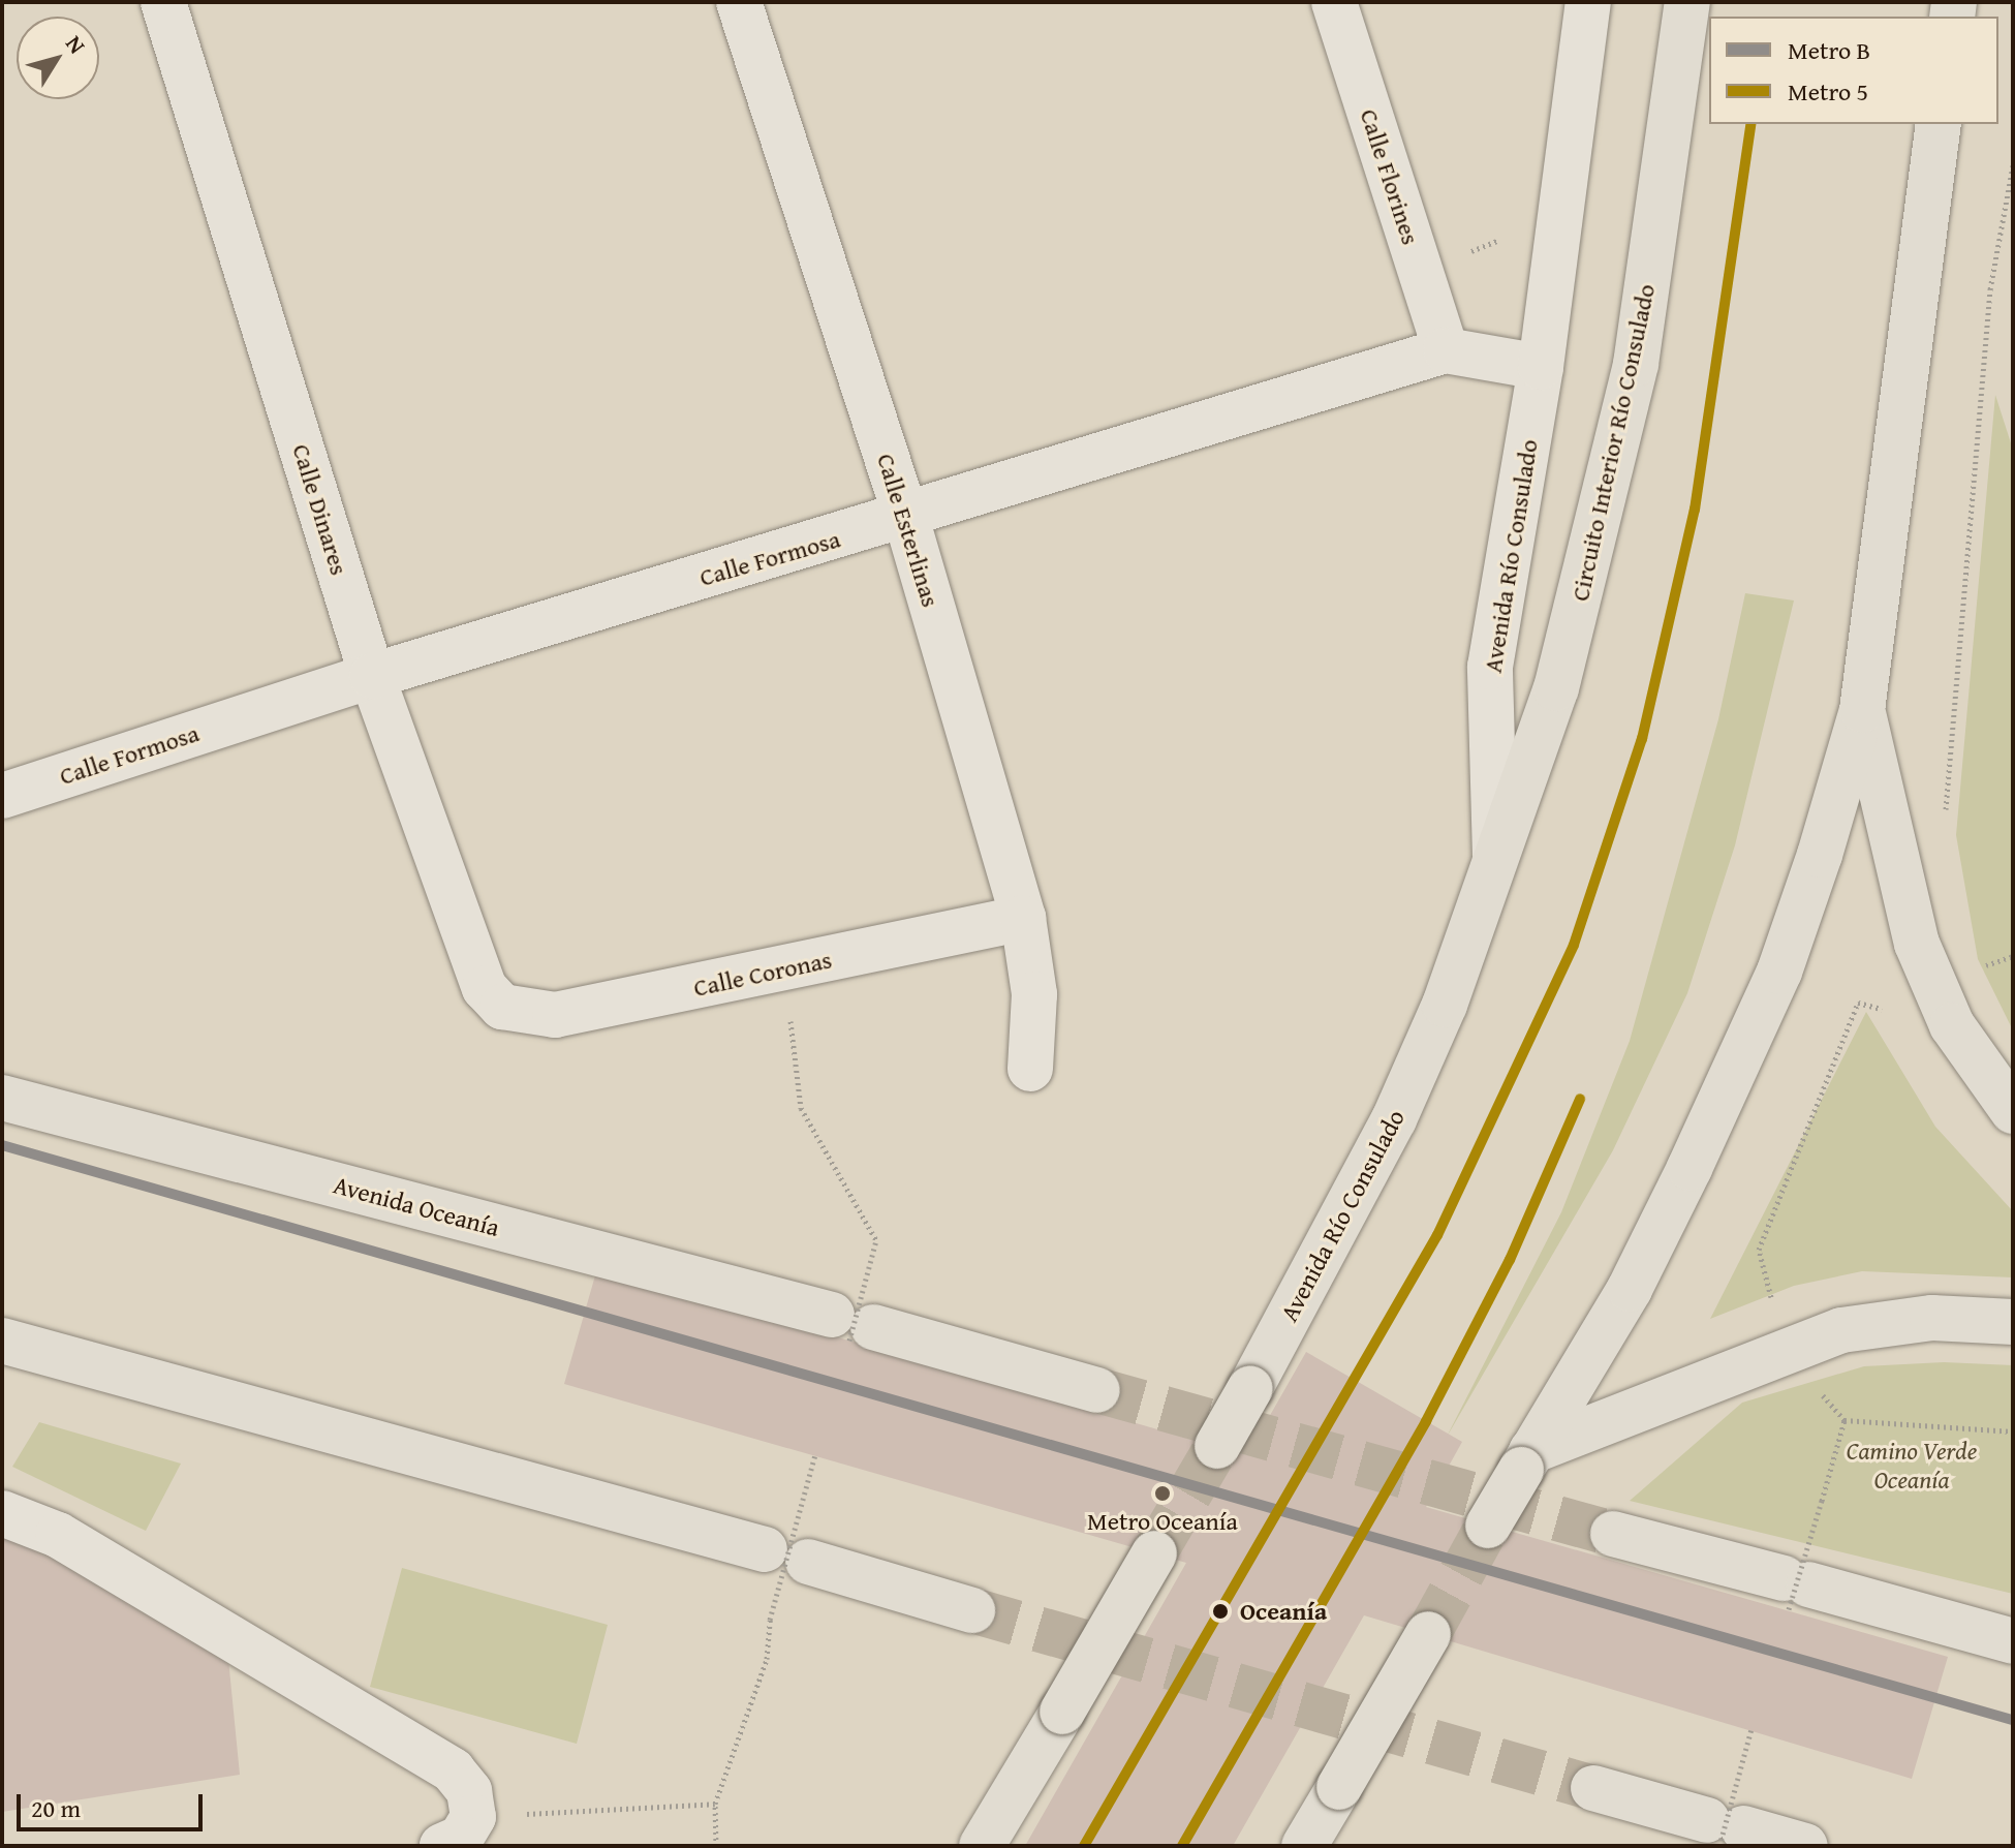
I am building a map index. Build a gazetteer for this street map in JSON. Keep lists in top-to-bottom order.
{
  "streets": {
    "highway": ["Circuito Interior Río Consulado", "Avenida Río Consulado", "Avenida Oceanía"],
    "street": [
      "Calle Florines",
      "Calle Dinares",
      "Calle Esterlinas",
      "Calle Formosa",
      "Calle Coronas"
    ]
  },
  "crossings": [
    ["Calle Florines", "Calle Formosa"],
    ["Circuito Interior Río Consulado", "Avenida Río Consulado"],
    ["Calle Dinares", "Calle Formosa"],
    ["Calle Dinares", "Calle Coronas"],
    ["Calle Esterlinas", "Calle Formosa"],
    ["Calle Esterlinas", "Calle Coronas"],
    ["Avenida Río Consulado", "Calle Formosa"]
  ],
  "parks": ["Camino Verde Oceanía"],
  "places": ["Metro Oceanía", "Oceanía"],
  "lines": ["metro line 5", "metro line B"],
  "legend": ["Metro B", "Metro 5"],
  "scale_bar": "20 m",
  "north": "top right"
}
